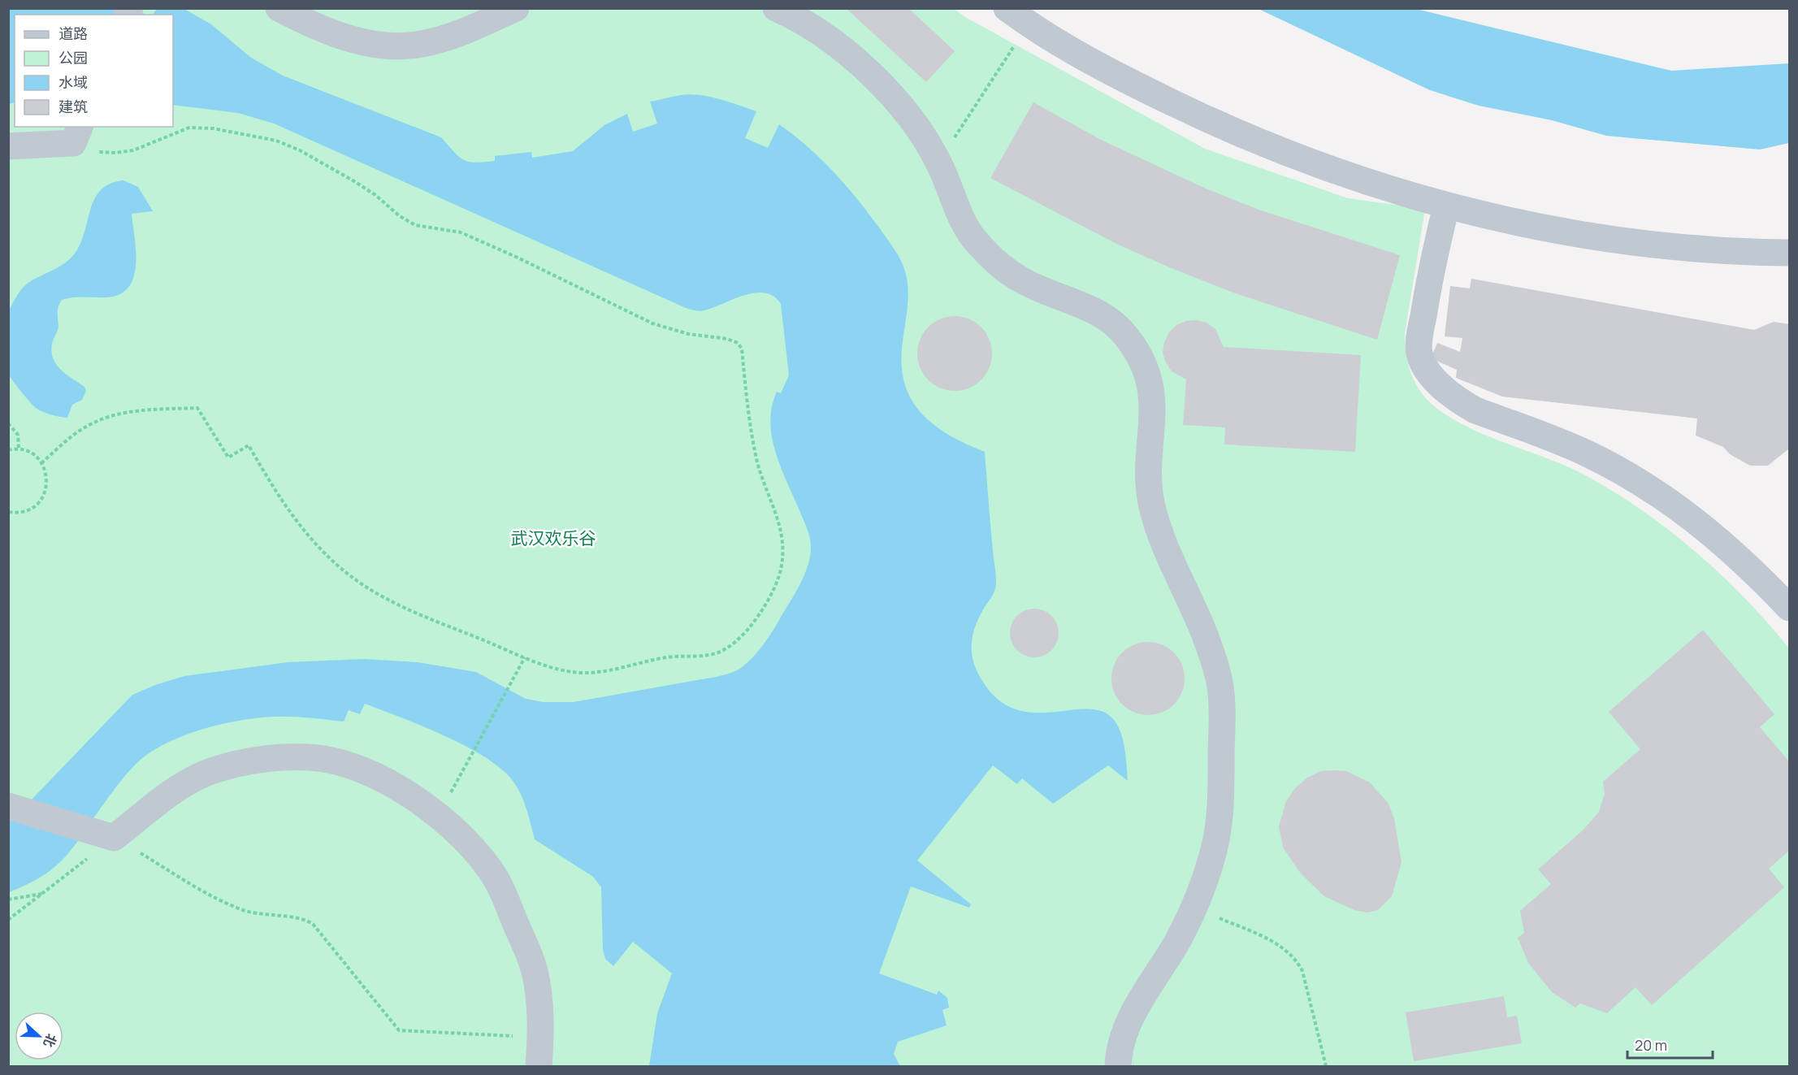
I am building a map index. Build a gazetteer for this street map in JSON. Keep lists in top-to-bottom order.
{
  "parks": ["武汉欢乐谷"],
  "legend": [
    "道路",
    "公园",
    "水域",
    "建筑"
  ],
  "scale_bar": "20 m",
  "north": "right"
}
